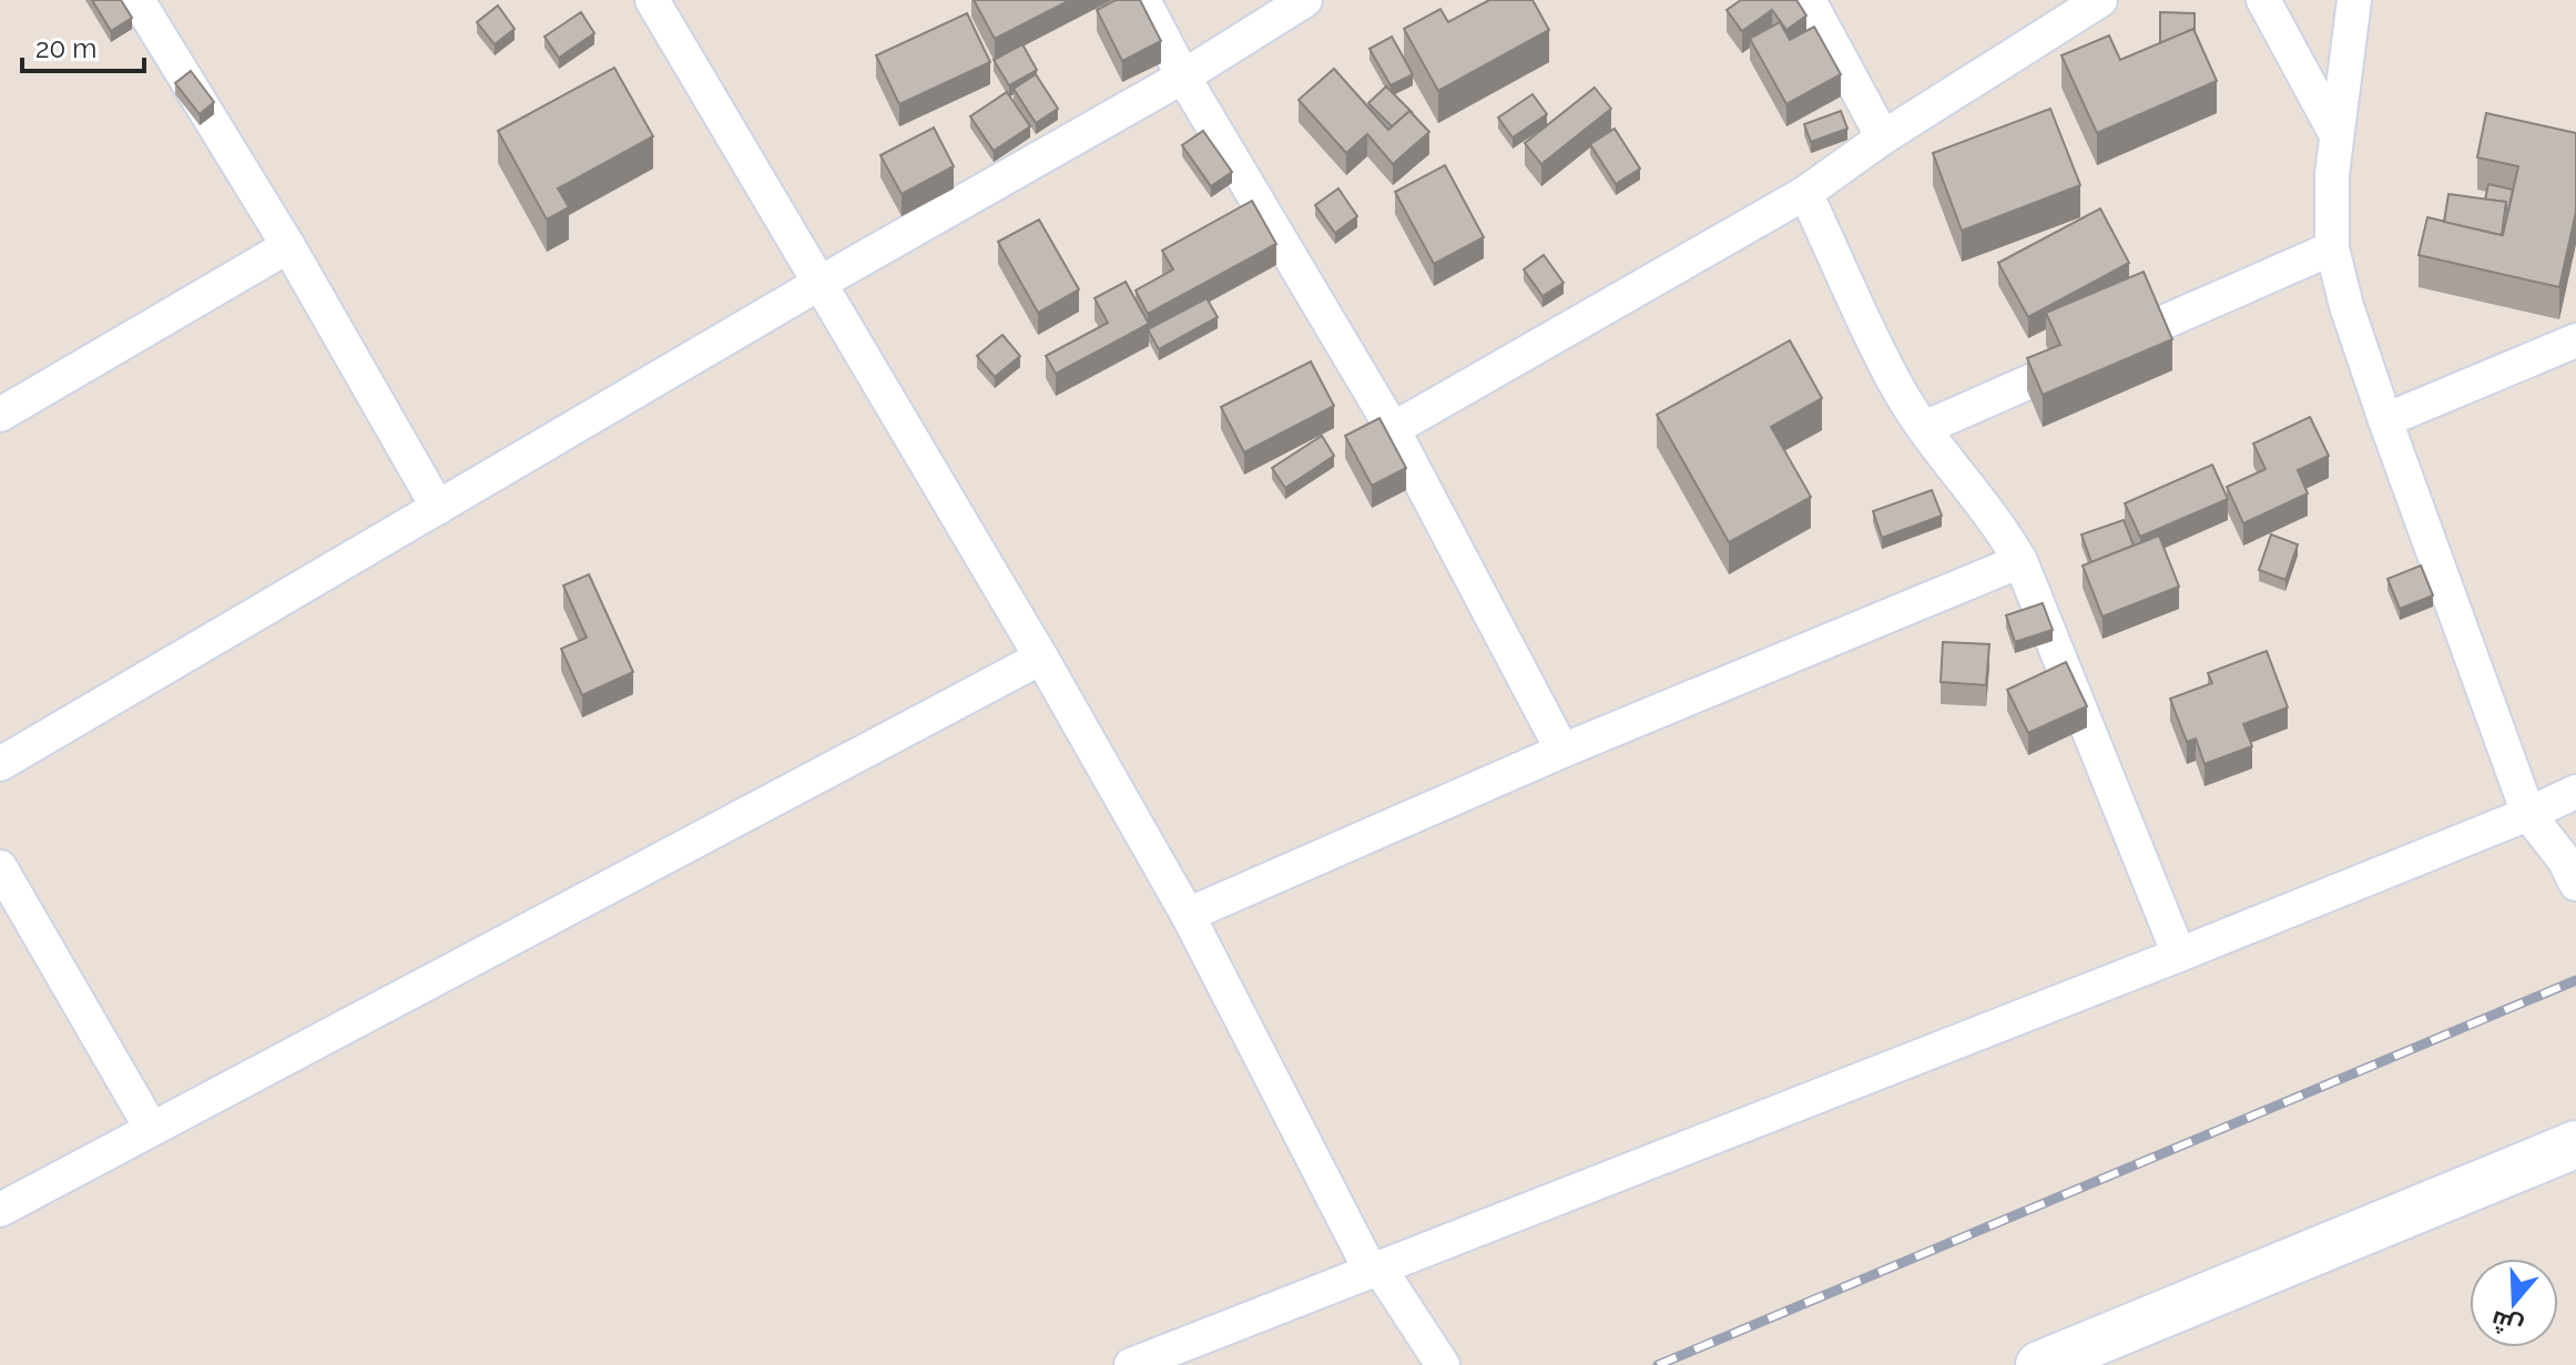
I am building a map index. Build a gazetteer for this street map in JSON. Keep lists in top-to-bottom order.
{
  "scale_bar": "20 m",
  "north": "bottom"
}
